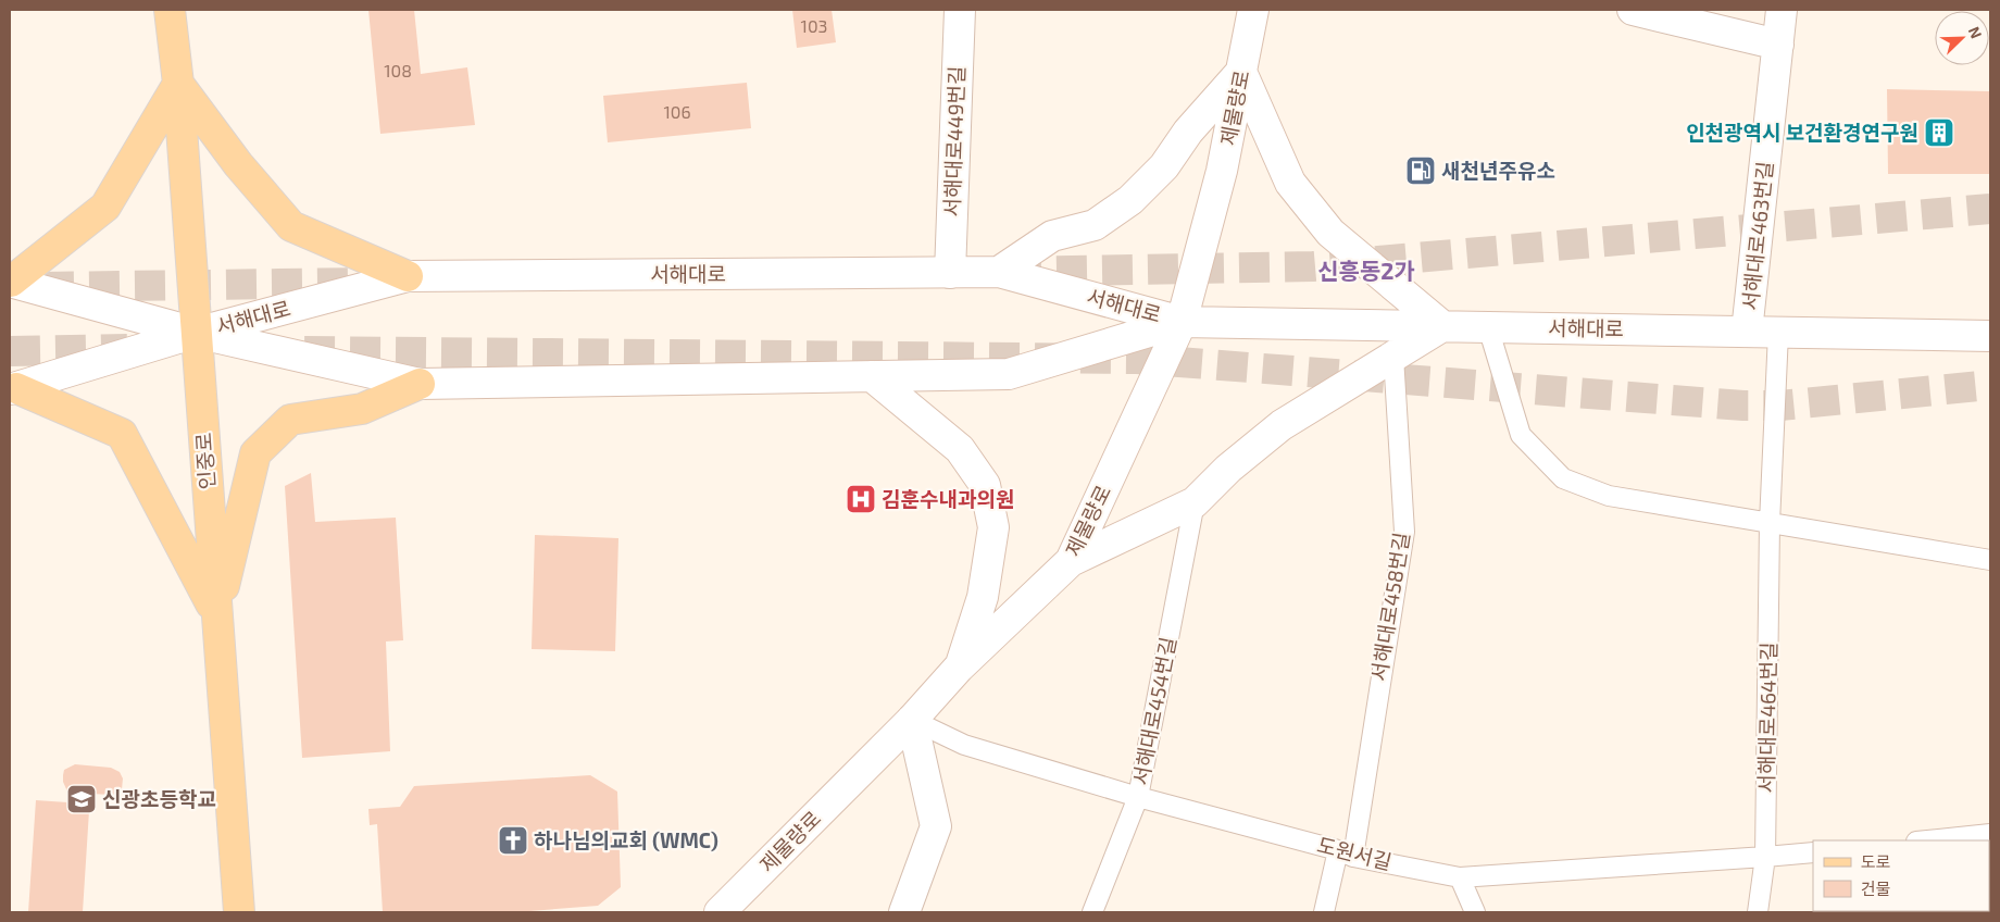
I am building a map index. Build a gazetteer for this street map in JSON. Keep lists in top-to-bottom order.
{
  "streets": {
    "main road": [
      "제물량로",
      "서해대로449번길",
      "서해대로463번길",
      "서해대로",
      "인중로"
    ],
    "lane": [
      "서해대로458번길",
      "서해대로454번길",
      "서해대로464번길",
      "도원서길"
    ]
  },
  "crossings": [
    ["제물량로", "서해대로"],
    ["제물량로", "도원서길"],
    ["서해대로449번길", "서해대로"],
    ["서해대로463번길", "서해대로"],
    ["서해대로", "인중로"],
    ["서해대로", "서해대로464번길"],
    ["서해대로458번길", "도원서길"],
    ["서해대로454번길", "도원서길"],
    ["서해대로464번길", "도원서길"]
  ],
  "districts": ["신흥동2가"],
  "places": {
    "building": ["인천광역시 보건환경연구원"],
    "fuel station": ["새천년주유소"],
    "hospital": ["김훈수내과의원"],
    "school or university": ["신광초등학교"],
    "church": ["하나님의교회 (WMC)"]
  },
  "house_numbers": ["103", "108", "106"],
  "legend": ["도로", "건물"],
  "north": "top right"
}
